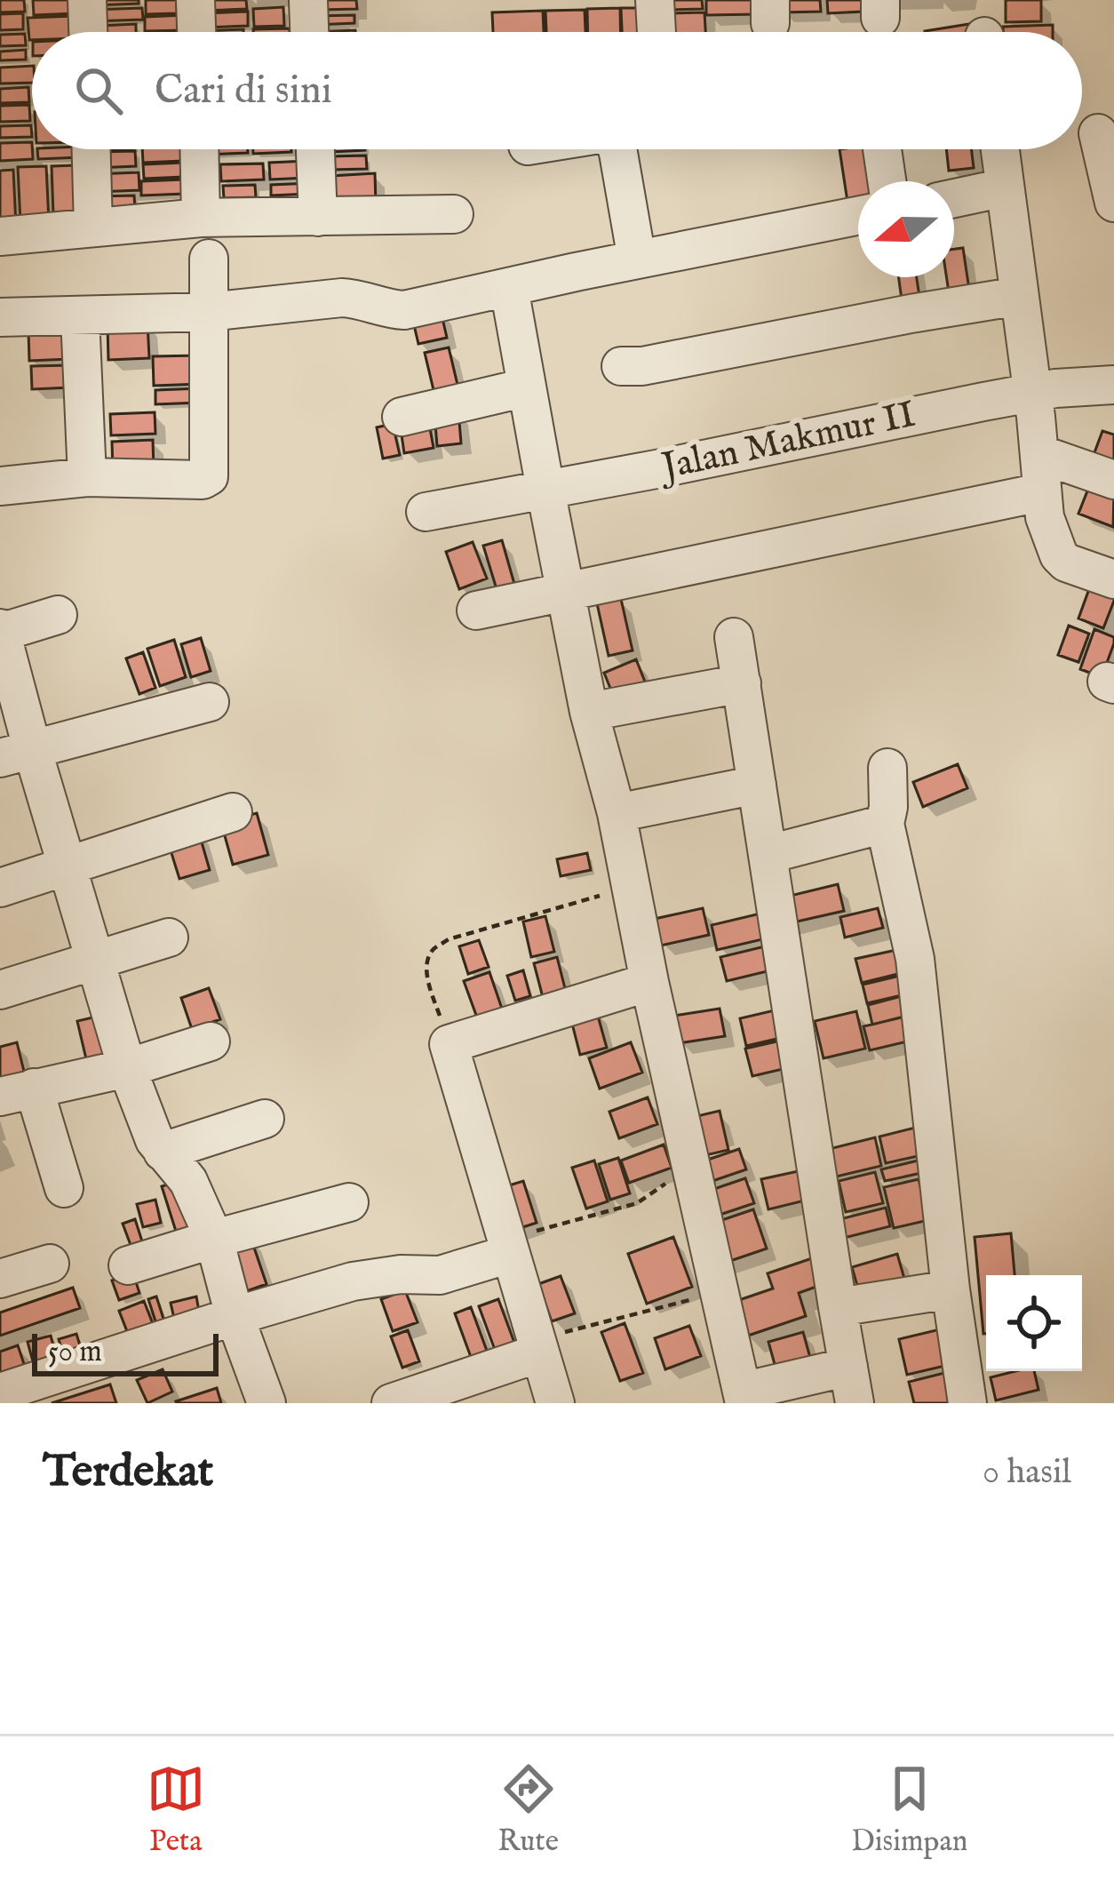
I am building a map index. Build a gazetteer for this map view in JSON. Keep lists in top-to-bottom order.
{
  "streets": {
    "street": ["Jalan Makmur II"]
  },
  "scale_bar": "50 m",
  "north": "left",
  "page": {
    "search": "Cari di sini",
    "scale": "50 m",
    "heading": ["Terdekat", "0 hasil"],
    "nav": ["Peta", "Rute", "Disimpan"]
  }
}
